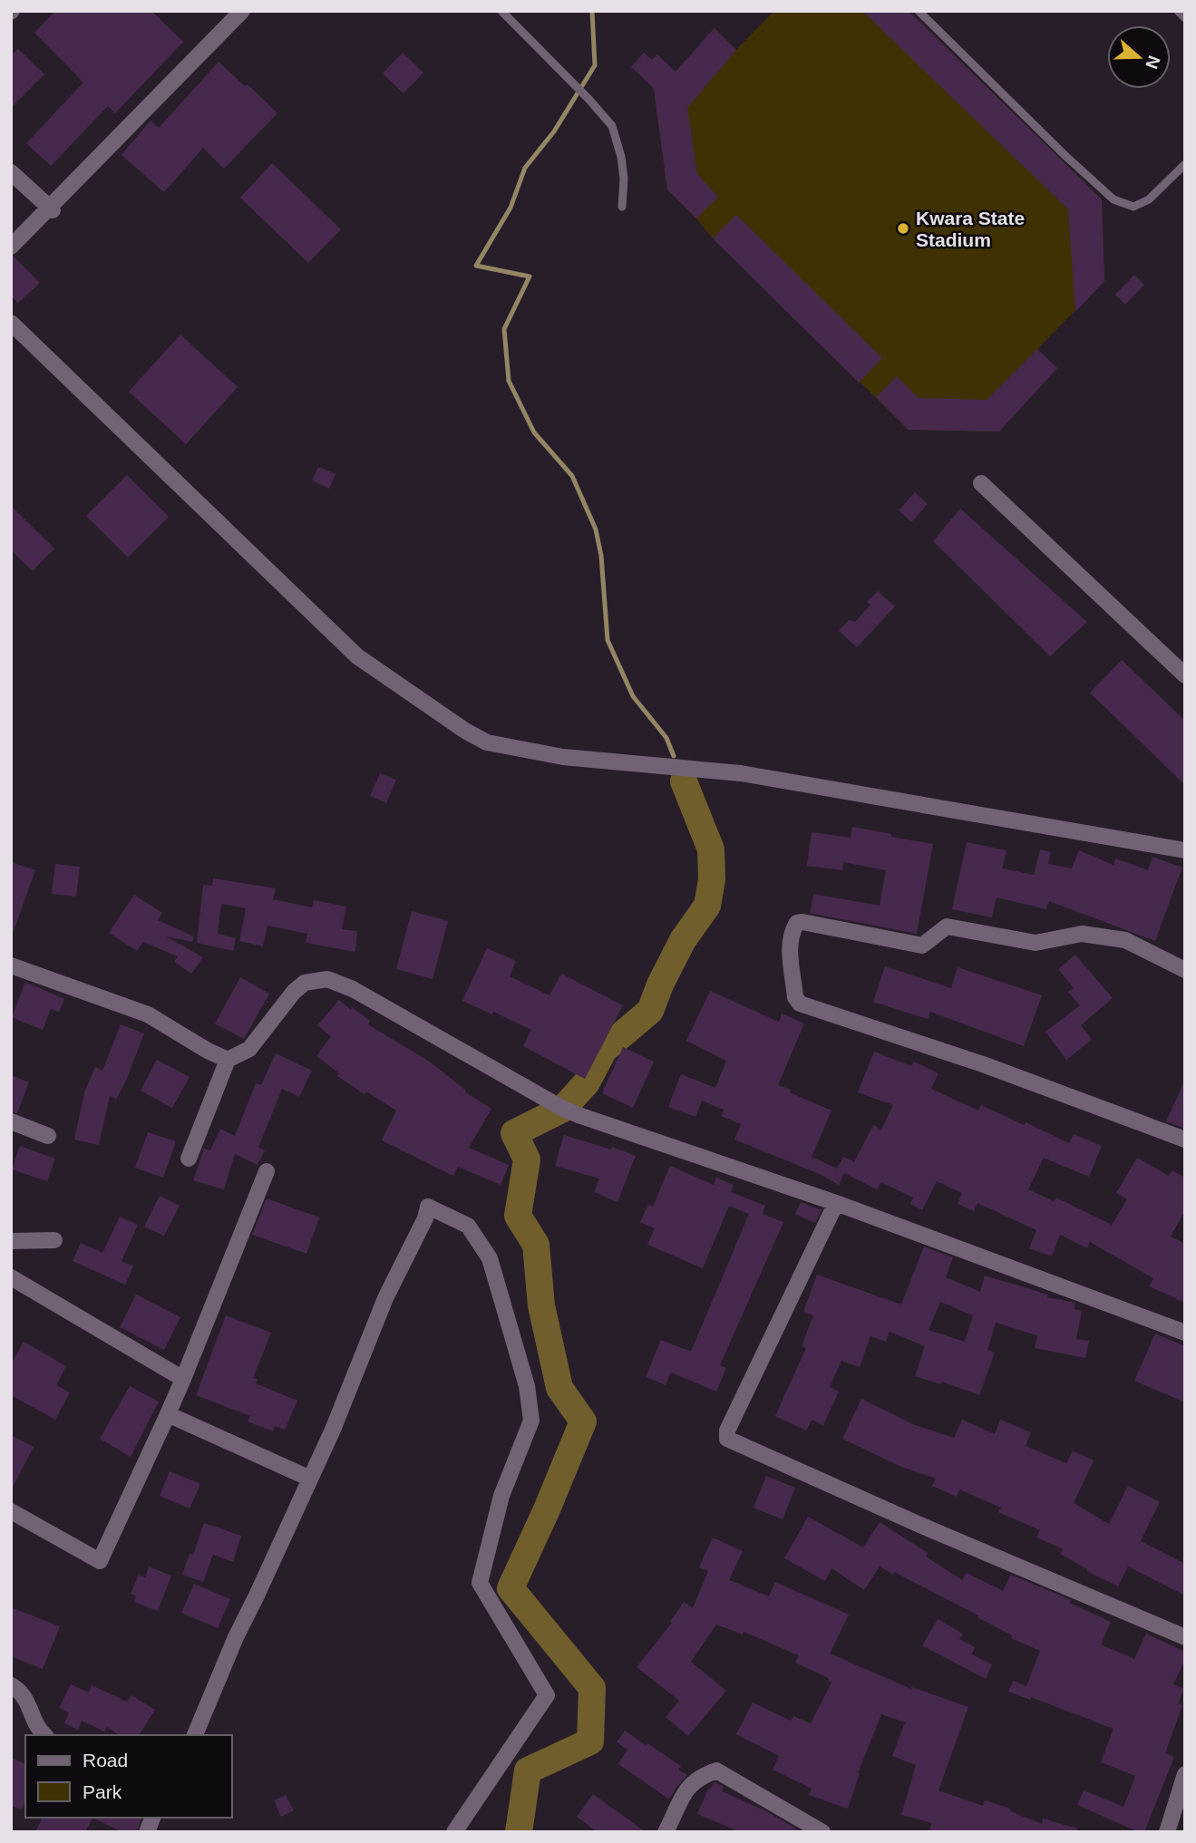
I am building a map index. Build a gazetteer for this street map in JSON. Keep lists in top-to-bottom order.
{
  "places": ["Kwara State Stadium"],
  "legend": ["Road", "Park"],
  "north": "right"
}
